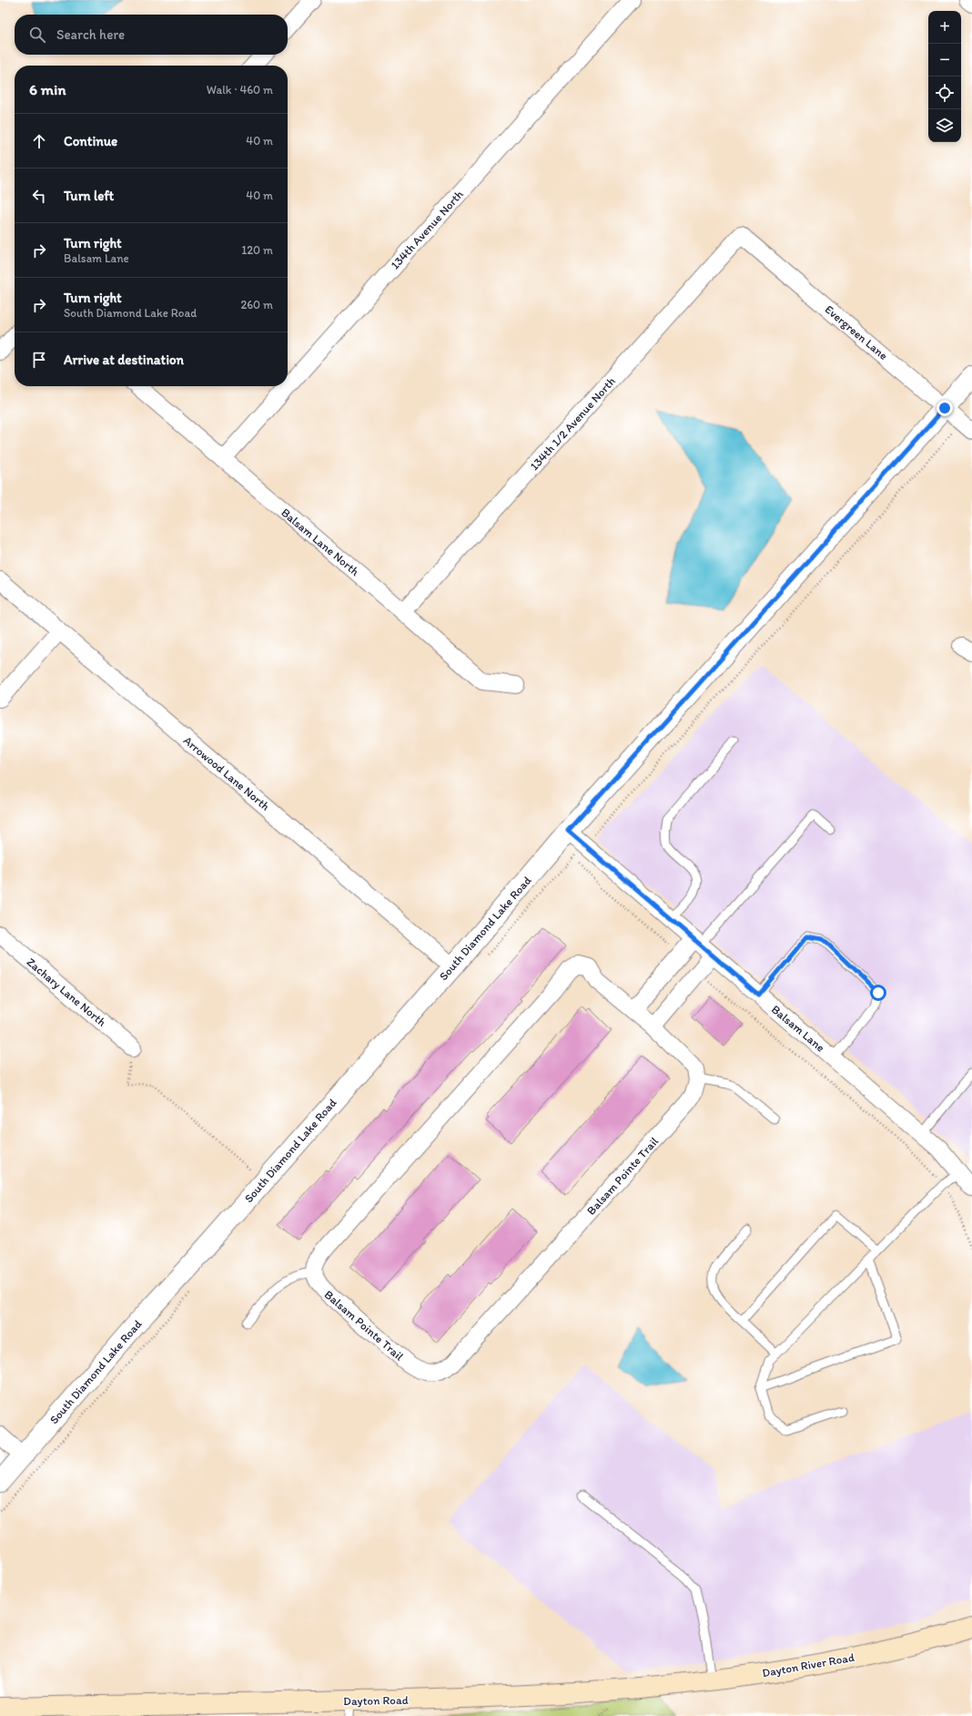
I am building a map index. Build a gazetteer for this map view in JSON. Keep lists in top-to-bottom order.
{
  "streets": {
    "main road": ["Dayton River Road", "Dayton Road"],
    "street": [
      "134th Avenue North",
      "Evergreen Lane",
      "134th 1/2 Avenue North",
      "Balsam Lane North",
      "Arrowood Lane North",
      "South Diamond Lake Road",
      "Zachary Lane North",
      "Balsam Lane",
      "Balsam Pointe Trail"
    ]
  },
  "crossings": [
    ["134th Avenue North", "Balsam Lane North"],
    ["Evergreen Lane", "134th 1/2 Avenue North"],
    ["Evergreen Lane", "South Diamond Lake Road"],
    ["134th 1/2 Avenue North", "Balsam Lane North"],
    ["Arrowood Lane North", "South Diamond Lake Road"],
    ["South Diamond Lake Road", "Balsam Lane"],
    ["Dayton River Road", "Dayton Road"]
  ],
  "page": {
    "map_buttons": ["+", "−"],
    "search": "Search here",
    "heading": ["6 min", "Walk · 460 m"],
    "list": [
      ["Continue", "40 m"],
      ["Turn left", "40 m"],
      ["Turn right", "Balsam Lane", "120 m"],
      ["Turn right", "South Diamond Lake Road", "260 m"],
      "Arrive at destination"
    ]
  }
}
